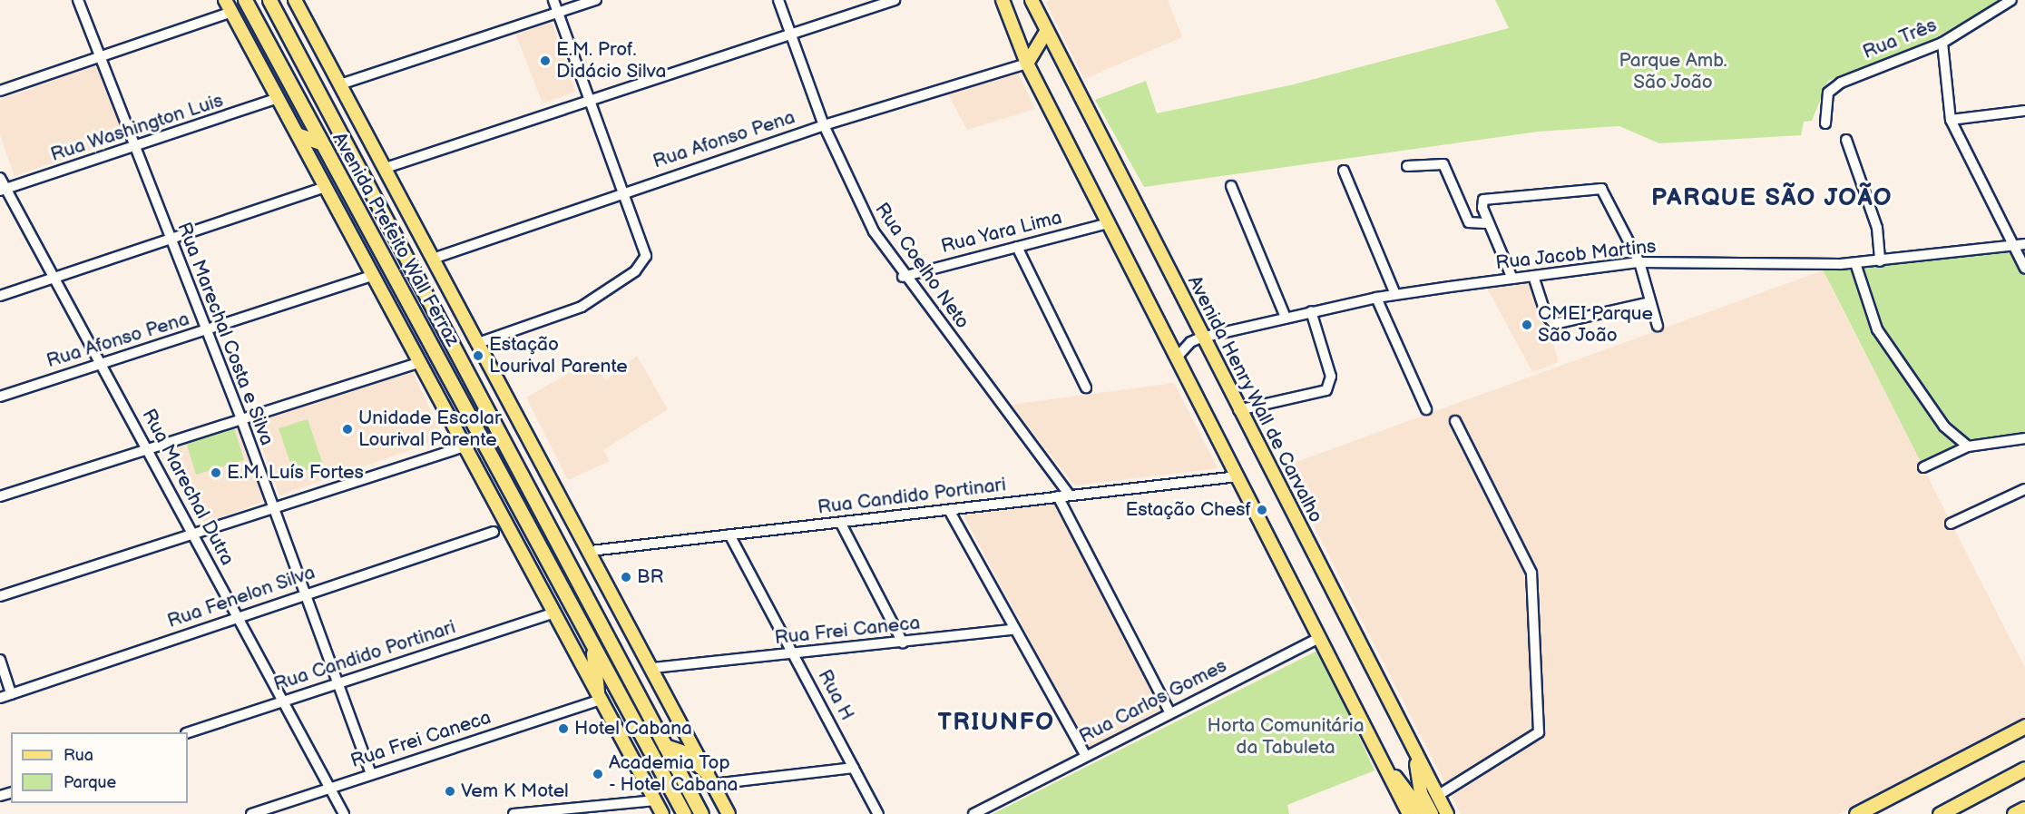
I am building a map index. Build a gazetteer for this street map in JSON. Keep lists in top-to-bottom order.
{
  "streets": {
    "highway": ["Avenida Prefeito Wall Ferraz"],
    "main road": ["Avenida Henry Wall de Carvalho"],
    "street": [
      "Rua Três",
      "Rua Washington Luis",
      "Rua Afonso Pena",
      "Rua Yara Lima",
      "Rua Jacob Martins",
      "Rua Coelho Neto",
      "Rua Marechal Costa e Silva",
      "Rua Marechal Dutra",
      "Rua Candido Portinari",
      "Rua Fenelon Silva",
      "Rua Frei Caneca",
      "Rua H",
      "Rua Carlos Gomes"
    ]
  },
  "crossings": [
    ["Rua Washington Luis", "Avenida Prefeito Wall Ferraz"],
    ["Rua Washington Luis", "Rua Marechal Costa e Silva"],
    ["Rua Washington Luis", "Rua Marechal Dutra"],
    ["Rua Afonso Pena", "Avenida Prefeito Wall Ferraz"],
    ["Rua Afonso Pena", "Rua Coelho Neto"],
    ["Rua Afonso Pena", "Rua Marechal Costa e Silva"],
    ["Rua Afonso Pena", "Rua Marechal Dutra"],
    ["Rua Yara Lima", "Rua Coelho Neto"],
    ["Avenida Prefeito Wall Ferraz", "Rua Candido Portinari"],
    ["Avenida Prefeito Wall Ferraz", "Rua Frei Caneca"],
    ["Rua Jacob Martins", "Avenida Henry Wall de Carvalho"],
    ["Rua Coelho Neto", "Rua Candido Portinari"],
    ["Rua Marechal Costa e Silva", "Rua Candido Portinari"],
    ["Rua Marechal Costa e Silva", "Rua Fenelon Silva"],
    ["Rua Marechal Costa e Silva", "Rua Frei Caneca"],
    ["Rua Marechal Dutra", "Rua Candido Portinari"],
    ["Rua Marechal Dutra", "Rua Fenelon Silva"],
    ["Rua Marechal Dutra", "Rua Frei Caneca"],
    ["Rua Candido Portinari", "Rua H"],
    ["Rua Frei Caneca", "Rua H"]
  ],
  "districts": ["PARQUE SÃO JOÃO", "TRIUNFO"],
  "parks": ["Parque Amb. São João", "Horta Comunitária da Tabuleta"],
  "places": [
    "E.M. Prof. Didácio Silva",
    "CMEI Parque São João",
    "Estação Lourival Parente",
    "Unidade Escolar Lourival Parente",
    "E.M. Luís Fortes",
    "Estação Chesf",
    "BR",
    "Hotel Cabana",
    "Academia Top - Hotel Cabana",
    "Vem K Motel"
  ],
  "legend": ["Rua", "Parque"]
}
